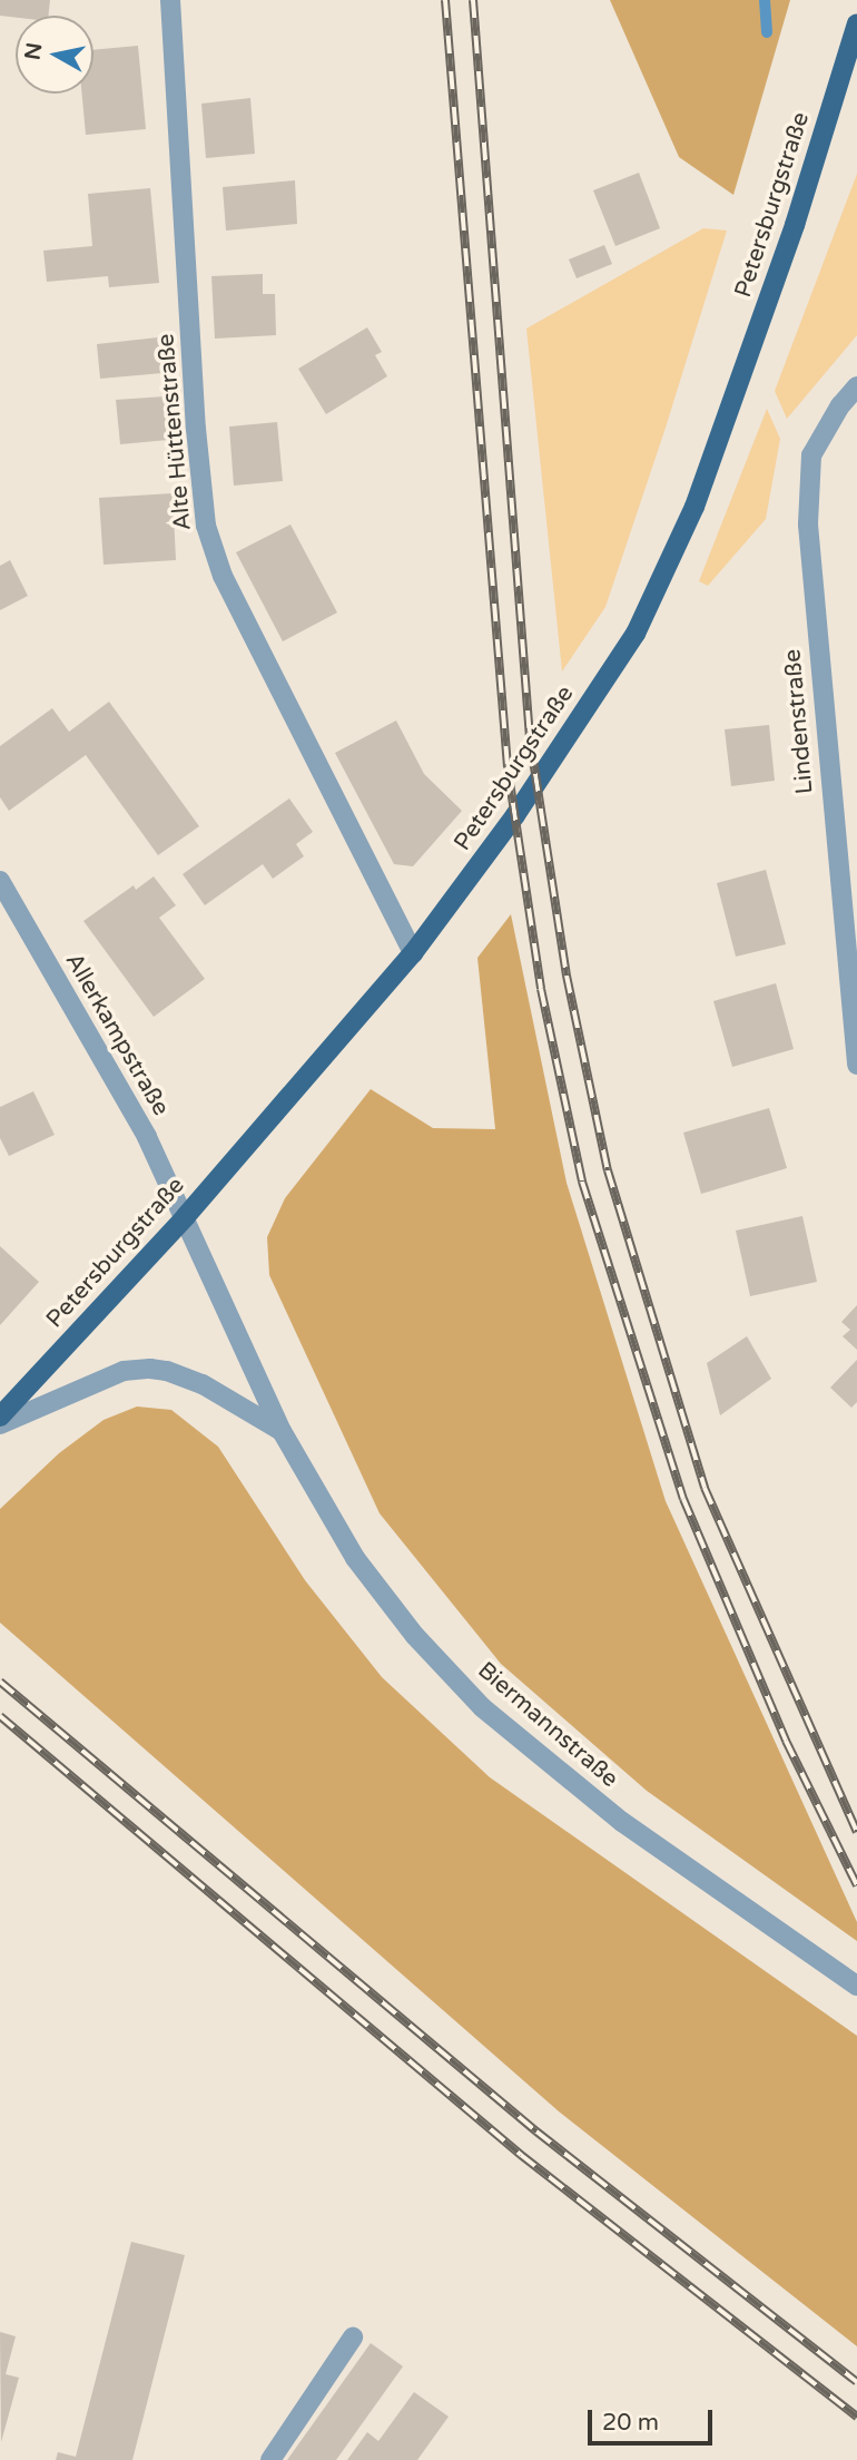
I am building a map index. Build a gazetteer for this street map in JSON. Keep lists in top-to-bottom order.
{
  "streets": {
    "main road": ["Petersburgstraße"],
    "street": [
      "Alte Hüttenstraße",
      "Lindenstraße",
      "Allerkampstraße",
      "Biermannstraße"
    ]
  },
  "crossings": [
    ["Petersburgstraße", "Alte Hüttenstraße"],
    ["Petersburgstraße", "Allerkampstraße"],
    ["Petersburgstraße", "Biermannstraße"],
    ["Allerkampstraße", "Biermannstraße"]
  ],
  "scale_bar": "20 m",
  "north": "left"
}
